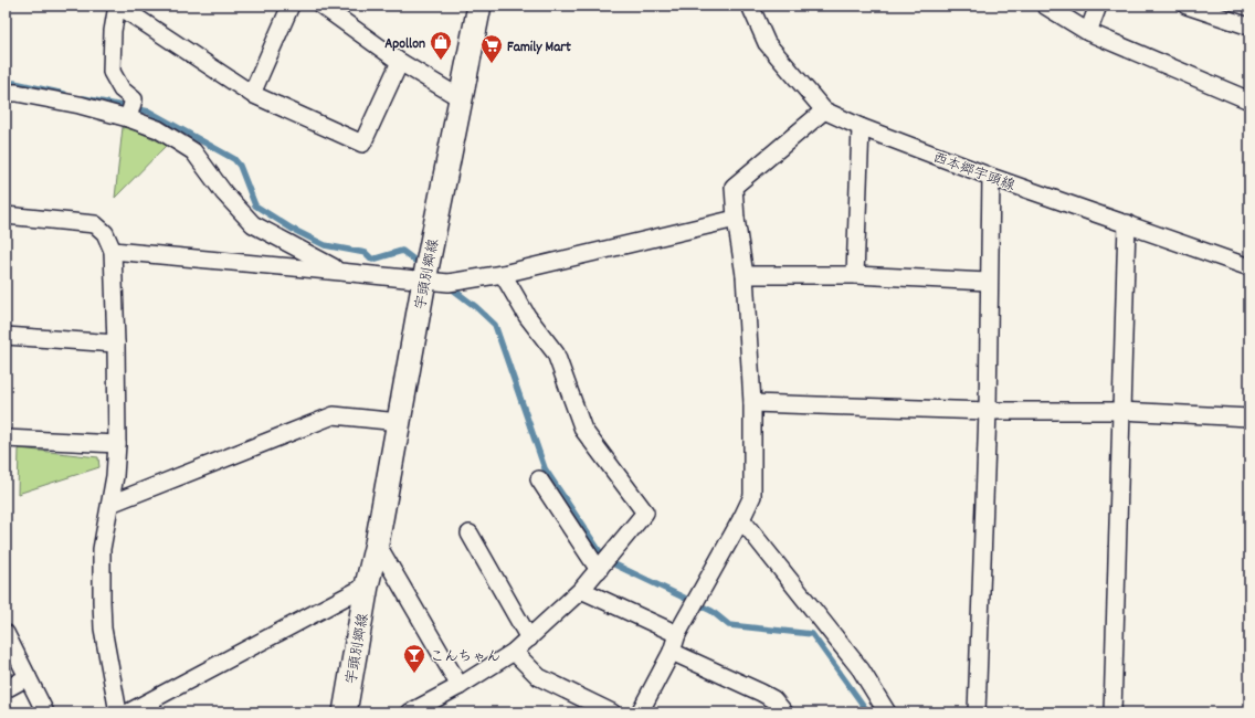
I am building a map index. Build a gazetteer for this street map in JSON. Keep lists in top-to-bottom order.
{
  "streets": {
    "street": ["西本郷宇頭線", "宇頭別郷線"]
  },
  "places": {
    "shop": ["Apollon"],
    "supermarket": ["Family Mart"],
    "bar": ["こんちゃん"]
  }
}
